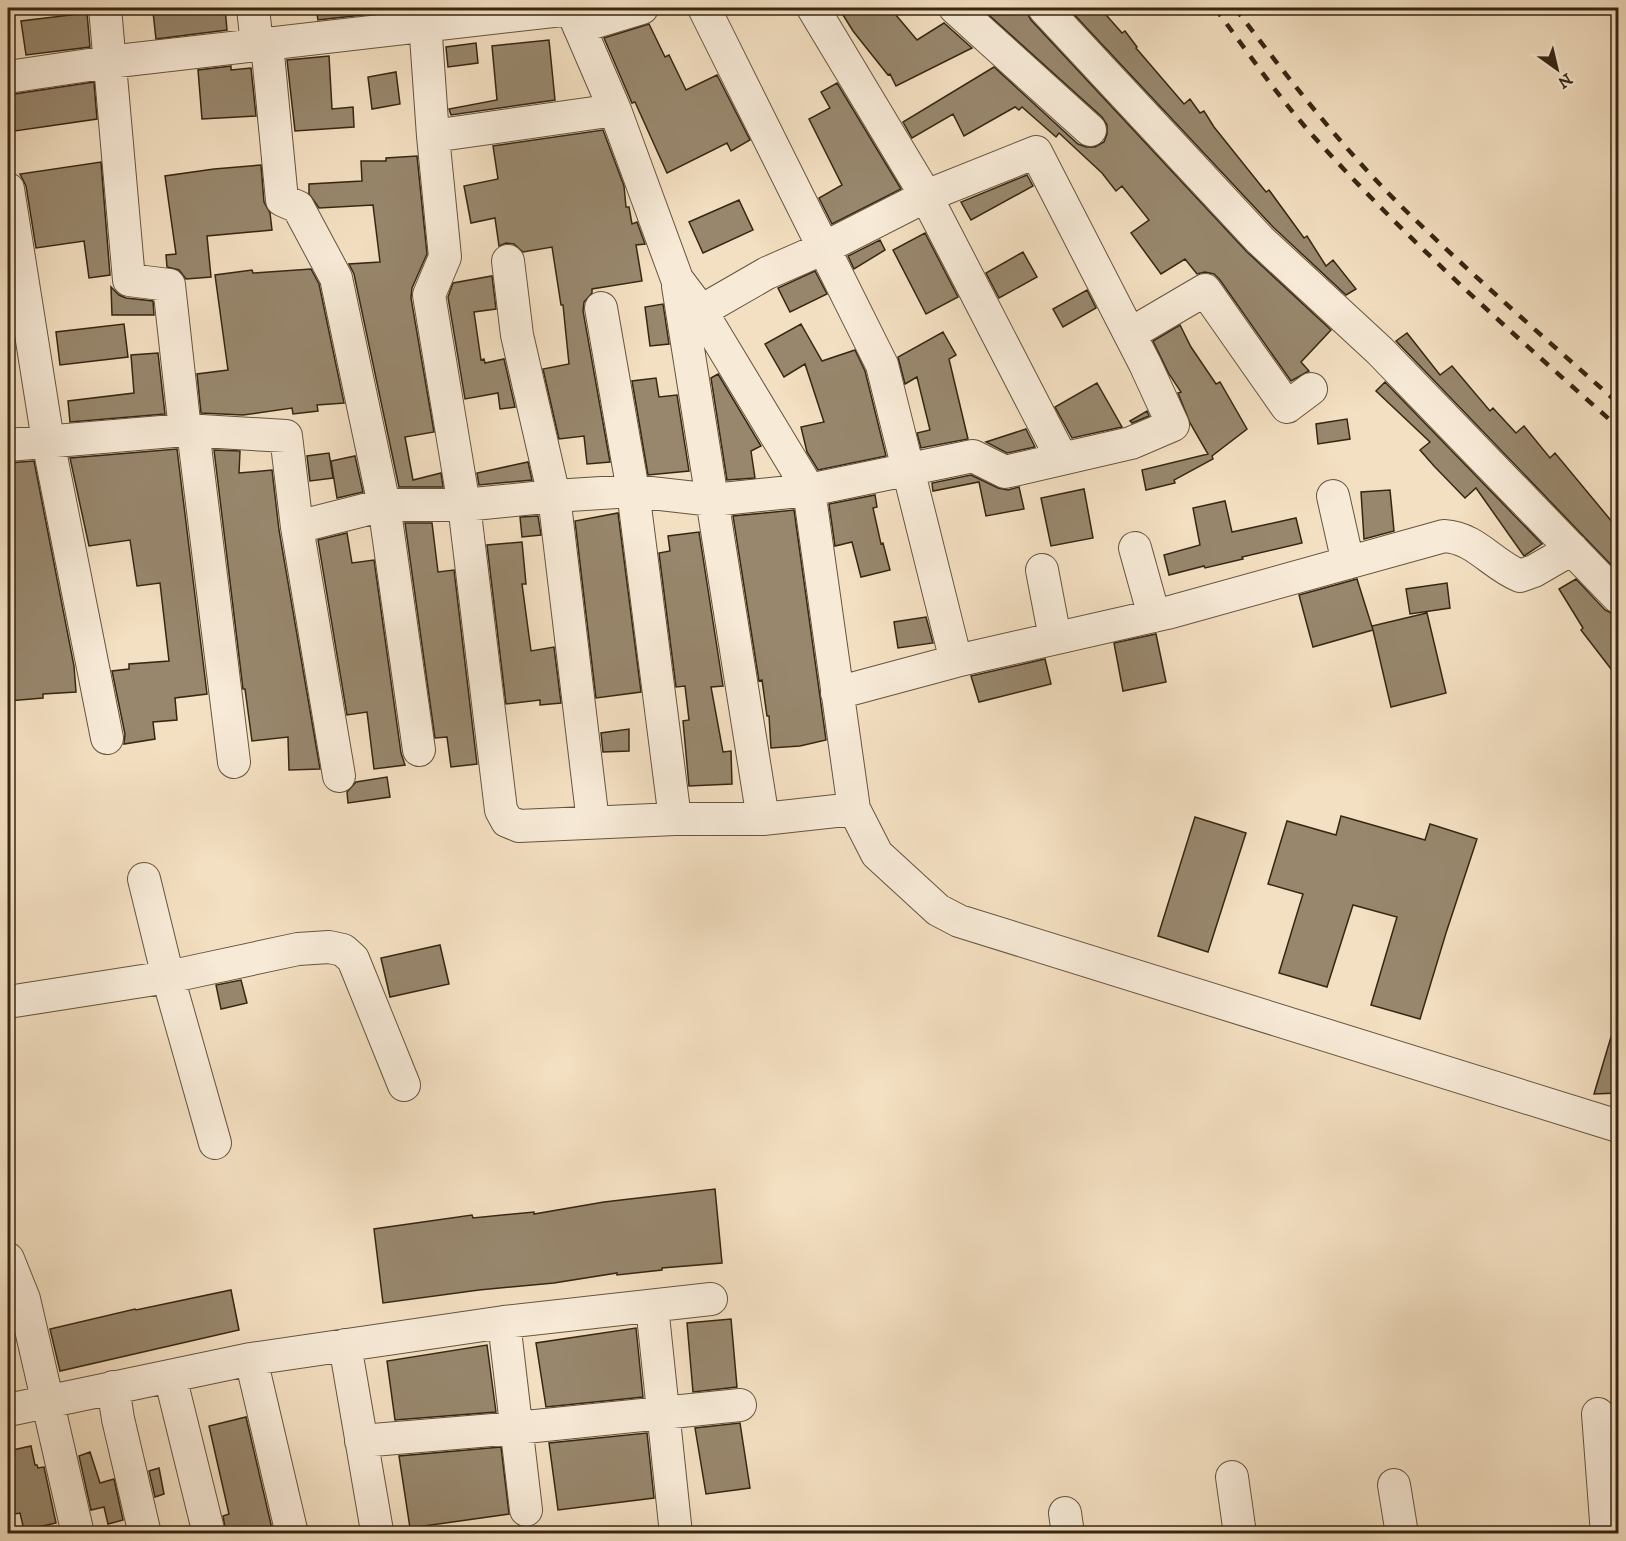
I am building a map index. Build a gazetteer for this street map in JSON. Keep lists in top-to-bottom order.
{
  "north": "bottom right"
}
